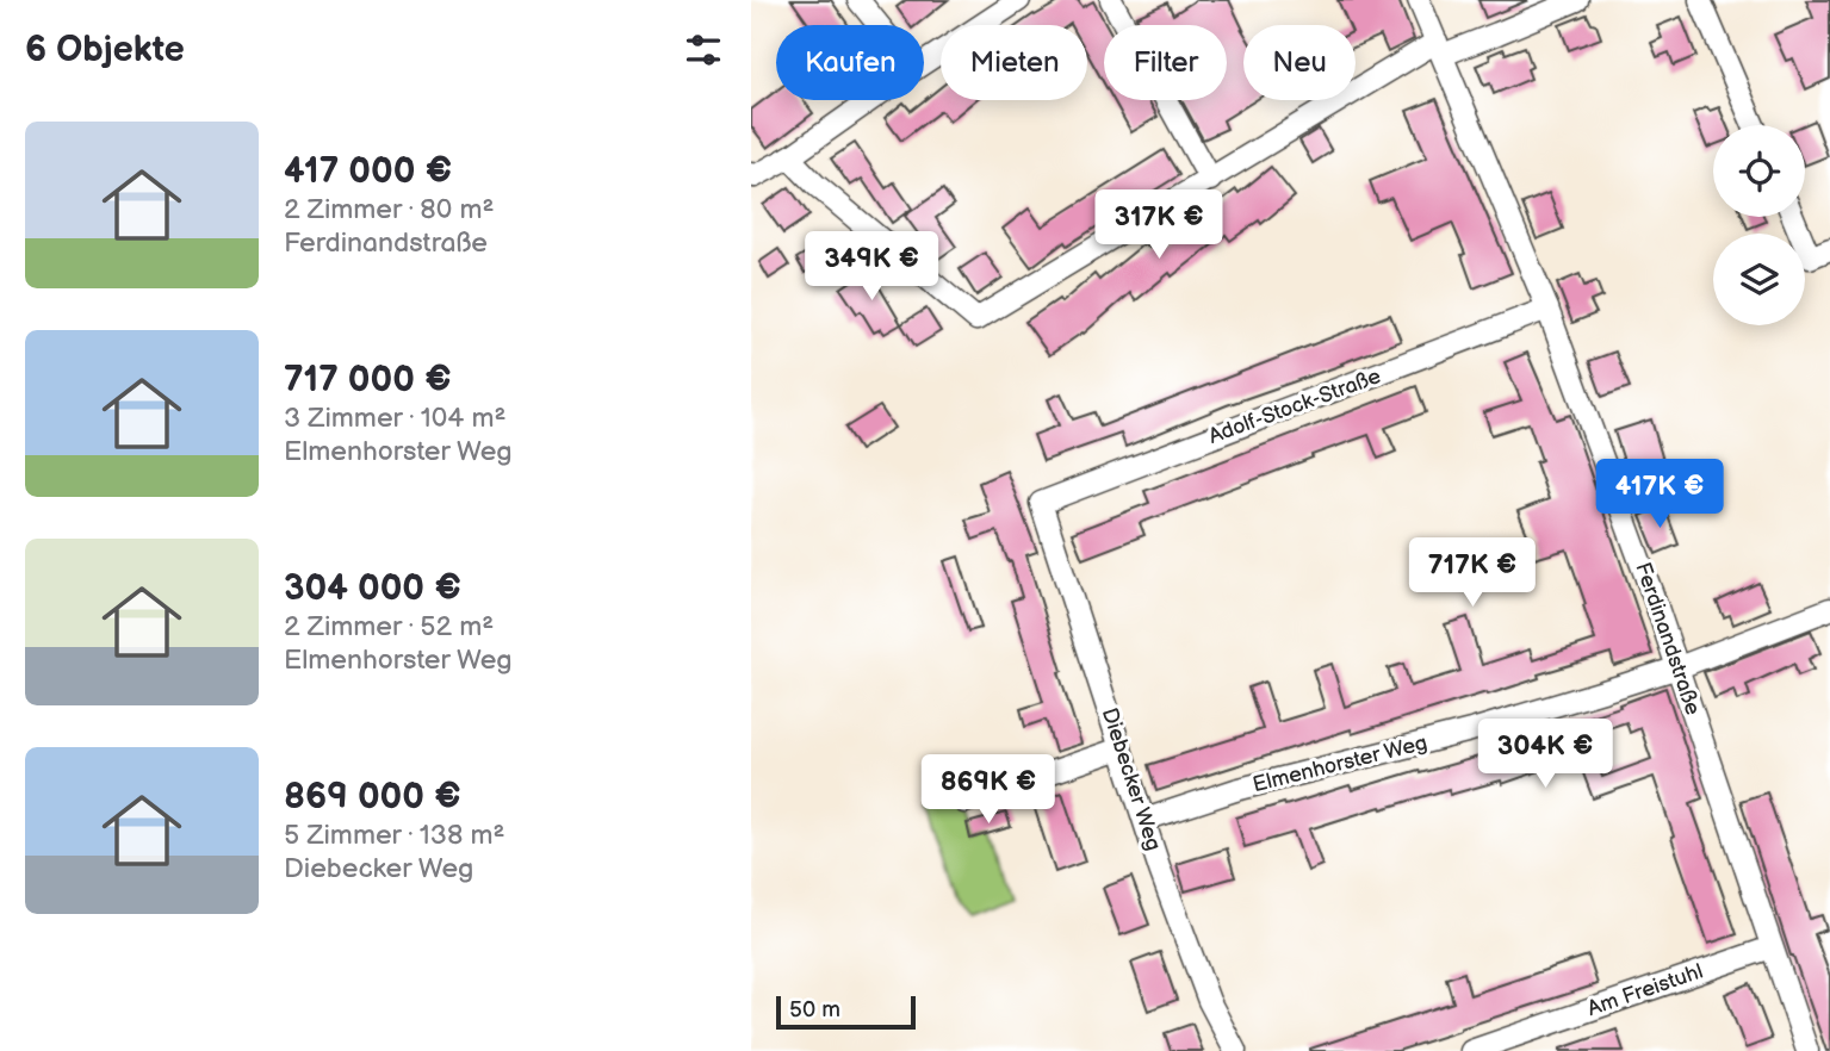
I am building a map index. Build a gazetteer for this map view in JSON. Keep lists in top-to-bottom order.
{
  "streets": {
    "street": [
      "Adolf-Stock-Straße",
      "Ferdinandstraße",
      "Elmenhorster Weg",
      "Diebecker Weg",
      "Am Freistuhl"
    ]
  },
  "crossings": [
    ["Adolf-Stock-Straße", "Ferdinandstraße"],
    ["Adolf-Stock-Straße", "Diebecker Weg"],
    ["Ferdinandstraße", "Elmenhorster Weg"],
    ["Ferdinandstraße", "Am Freistuhl"],
    ["Elmenhorster Weg", "Diebecker Weg"]
  ],
  "scale_bar": "50 m",
  "page": {
    "heading": "6 Objekte",
    "chip": [
      "Kaufen",
      "Mieten",
      "Filter",
      "Neu"
    ],
    "list": [
      {
        "name": "417 000 €",
        "note": "2 Zimmer · 80 m² · Ferdinandstraße"
      },
      {
        "name": "717 000 €",
        "note": "3 Zimmer · 104 m² · Elmenhorster Weg"
      },
      {
        "name": "304 000 €",
        "note": "2 Zimmer · 52 m² · Elmenhorster Weg"
      },
      {
        "name": "869 000 €",
        "note": "5 Zimmer · 138 m² · Diebecker Weg"
      }
    ],
    "price": [
      "317K €",
      "349K €",
      "417K €",
      "717K €",
      "304K €",
      "869K €"
    ],
    "scale": "50 m"
  }
}
